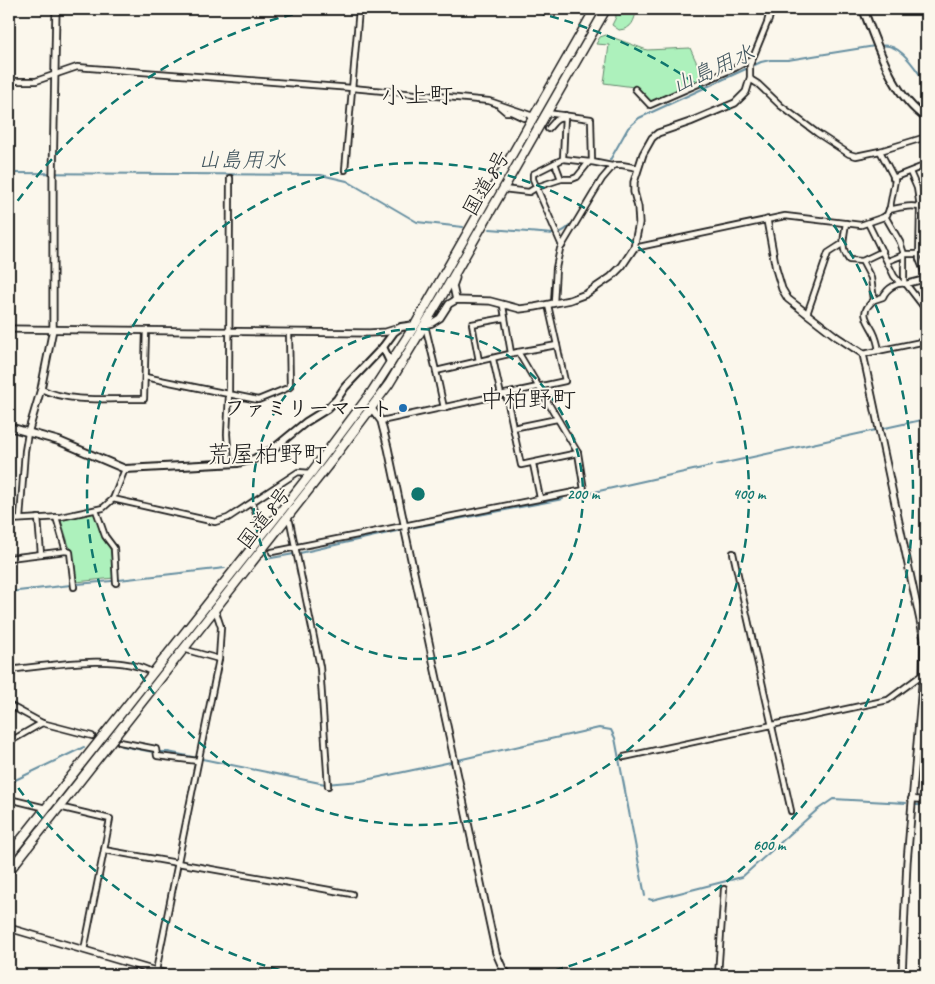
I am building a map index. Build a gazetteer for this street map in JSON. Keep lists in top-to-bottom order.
{
  "streets": {
    "highway": ["国道8号"]
  },
  "districts": ["小上町", "中柏野町", "荒屋柏野町"],
  "water": ["山島用水"],
  "places": ["ファミリーマート"],
  "rings": ["200 m", "400 m", "600 m"]
}
